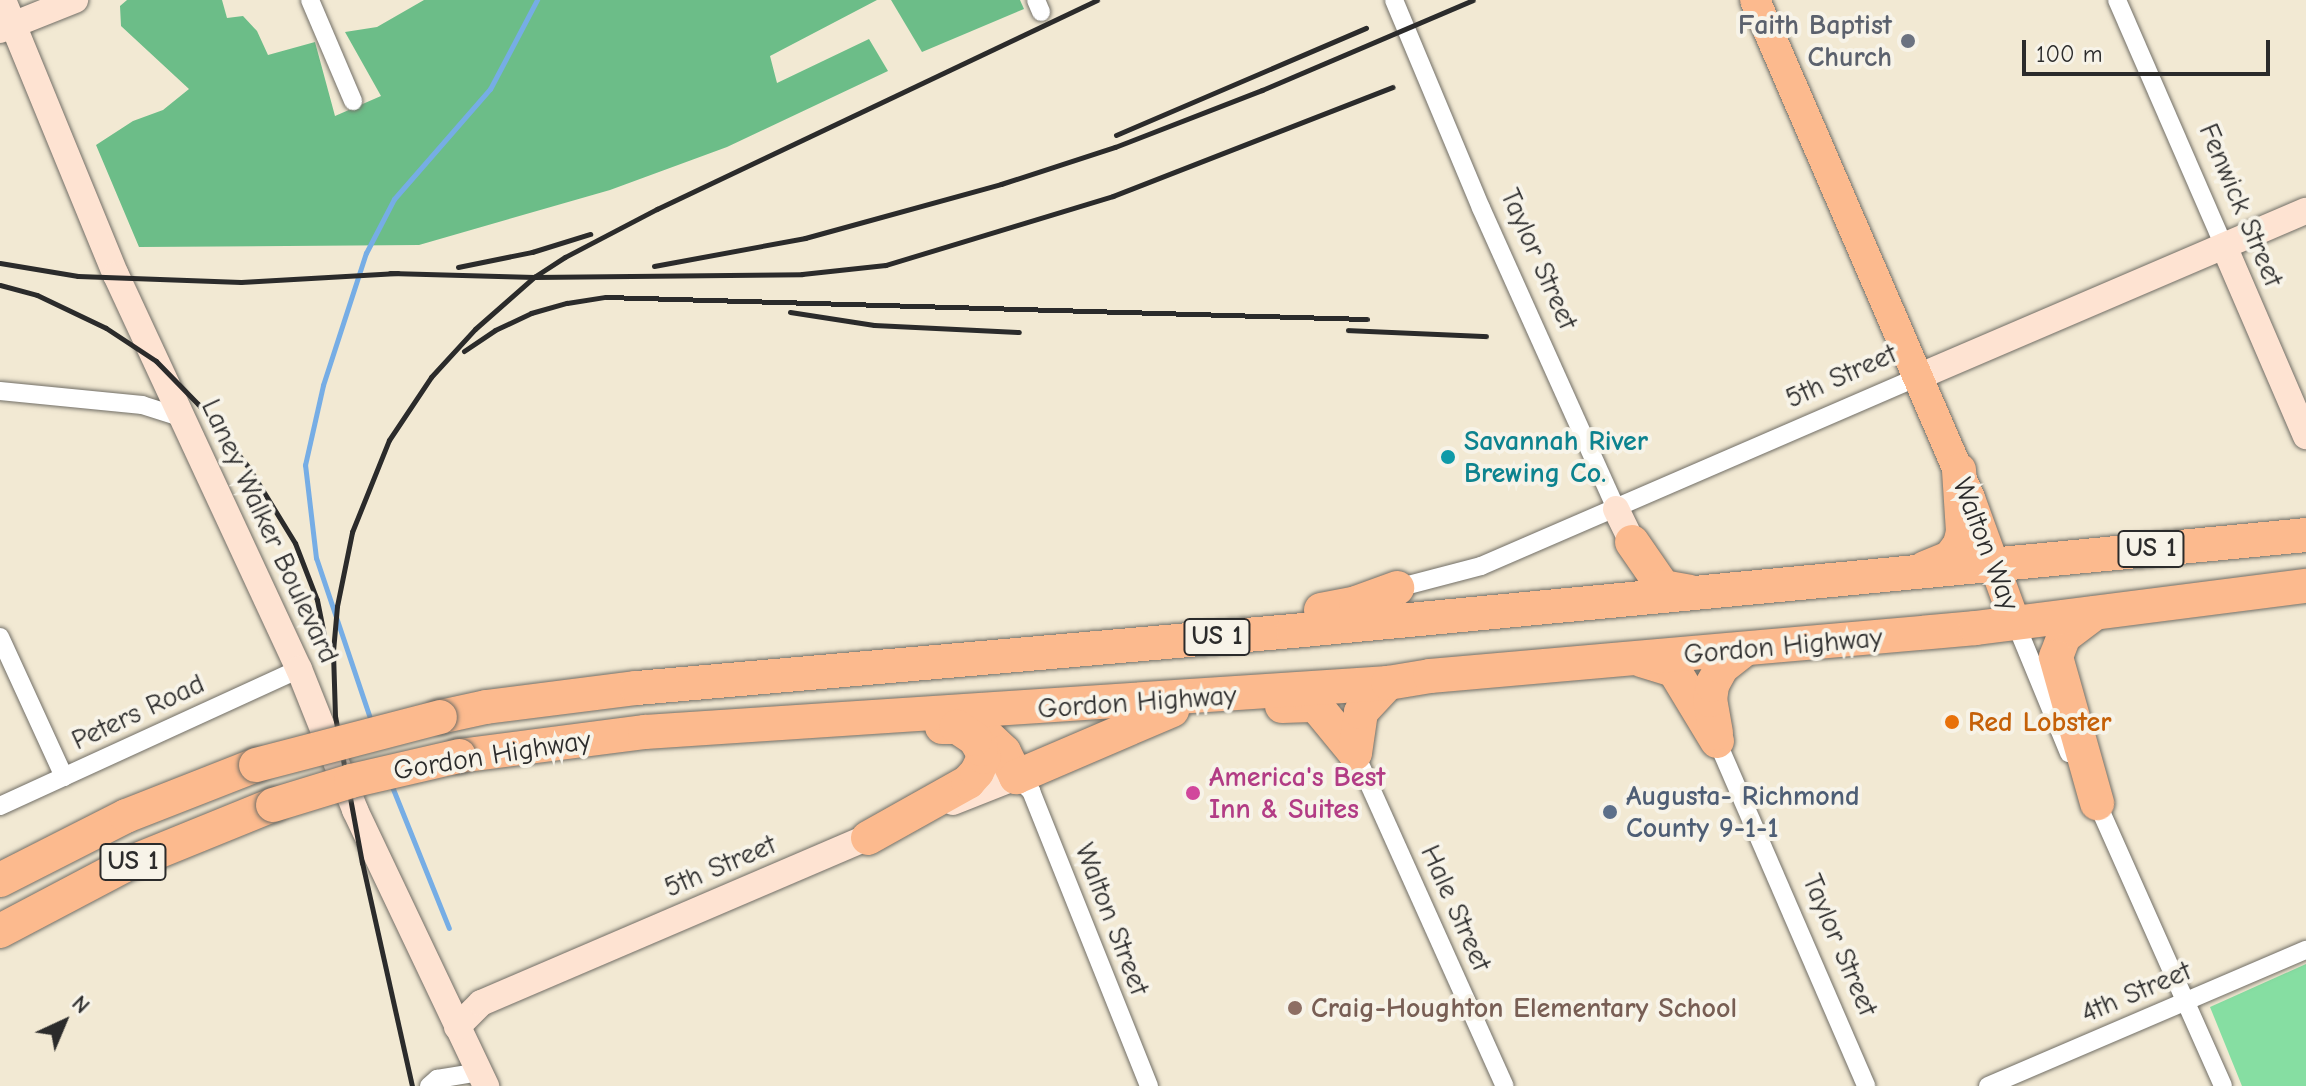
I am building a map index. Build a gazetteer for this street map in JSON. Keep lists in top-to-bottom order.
{
  "streets": {
    "highway": ["US 1", "Gordon Highway"],
    "main road": [
      "Fenwick Street",
      "Taylor Street",
      "5th Street",
      "Laney Walker Boulevard",
      "Walton Way"
    ],
    "street": [
      "Peters Road",
      "Hale Street",
      "Walton Street",
      "4th Street"
    ]
  },
  "crossings": [
    ["Fenwick Street", "5th Street"],
    ["Taylor Street", "5th Street"],
    ["5th Street", "Laney Walker Boulevard"],
    ["5th Street", "Walton Way"],
    ["5th Street", "Walton Street"],
    ["Laney Walker Boulevard", "Peters Road"],
    ["Walton Way", "Gordon Highway"],
    ["Walton Way", "4th Street"]
  ],
  "places": [
    "Faith Baptist Church",
    "Savannah River Brewing Co.",
    "Red Lobster",
    "America's Best Inn & Suites",
    "Augusta- Richmond County 9-1-1",
    "Craig-Houghton Elementary School"
  ],
  "scale_bar": "100 m",
  "north": "top right"
}
